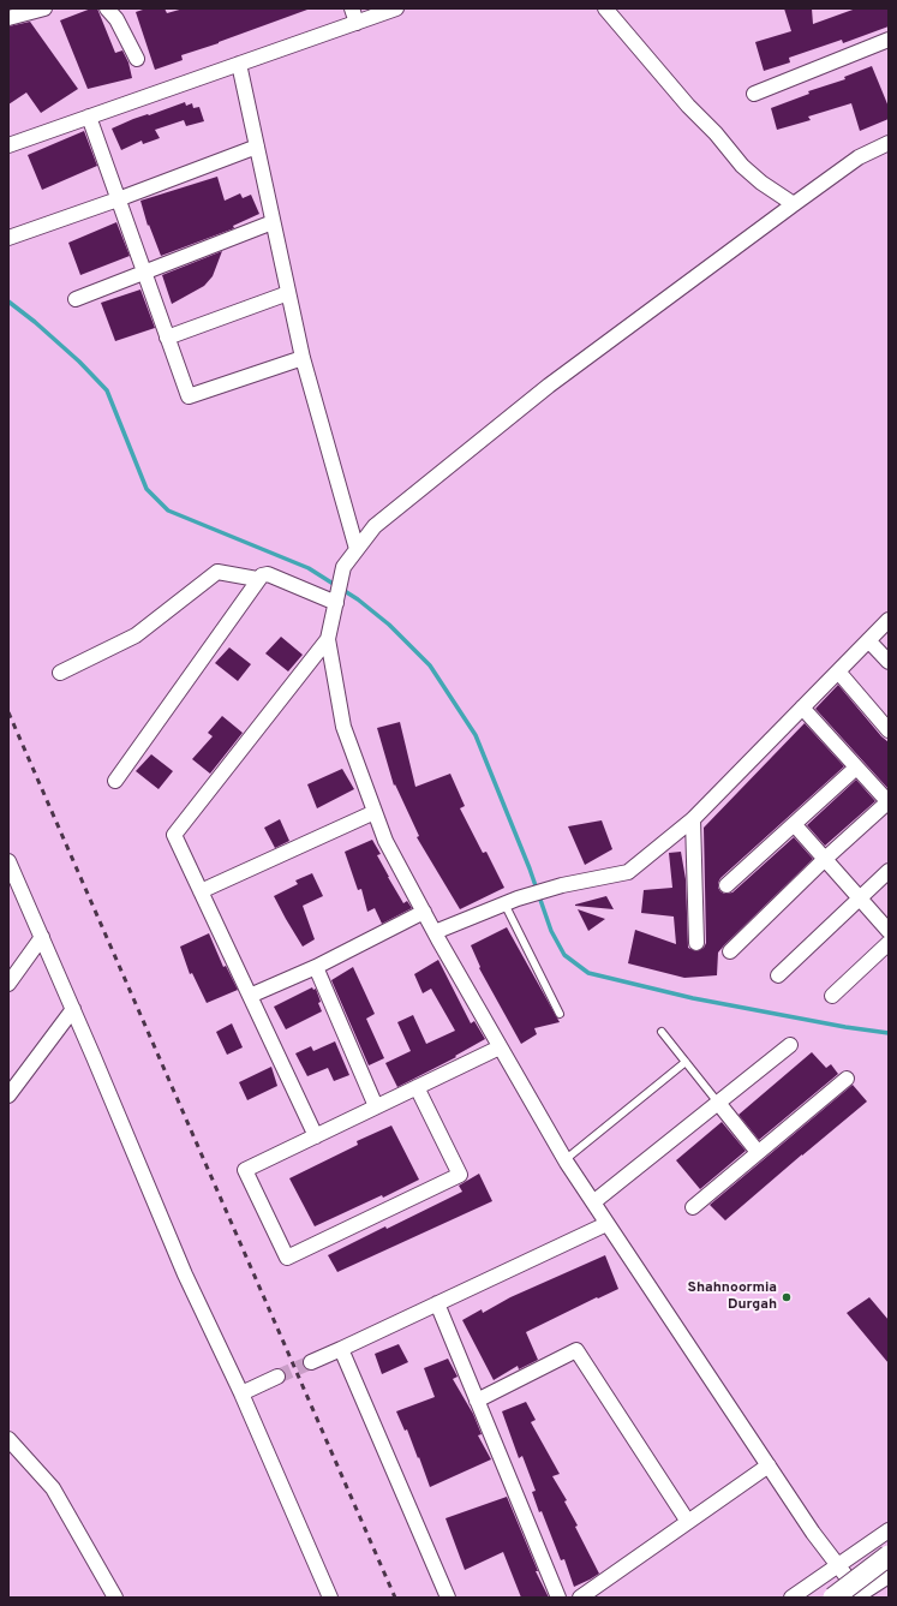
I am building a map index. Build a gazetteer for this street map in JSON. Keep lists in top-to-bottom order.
{
  "places": ["Shahnoormia Durgah"]
}
